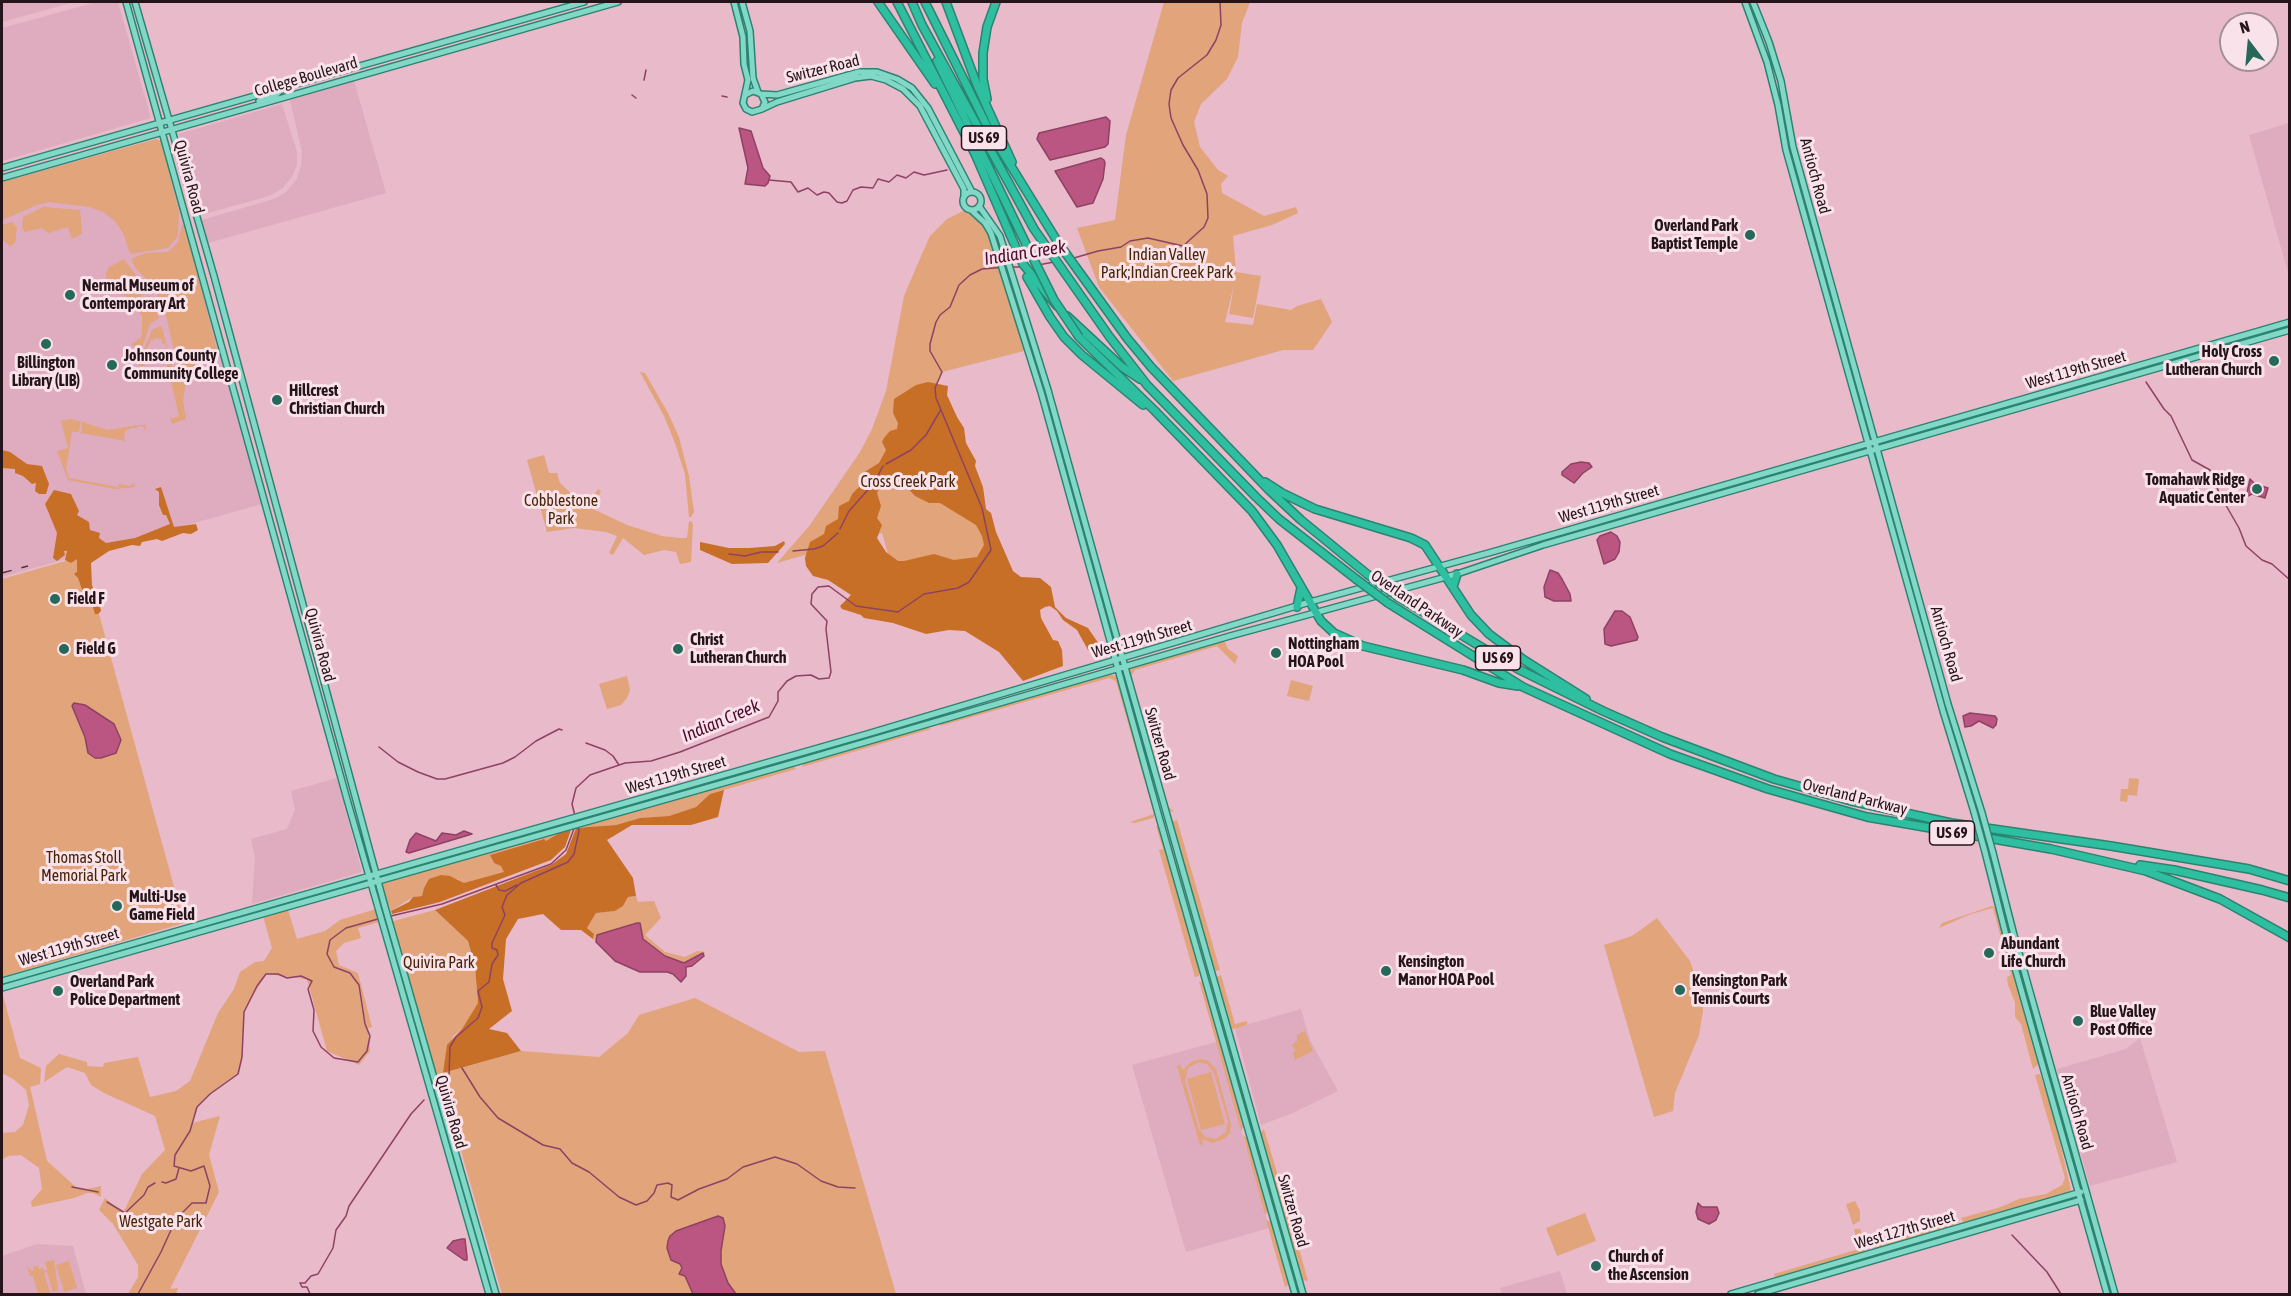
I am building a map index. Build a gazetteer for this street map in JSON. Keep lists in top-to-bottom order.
{
  "streets": {
    "highway": ["US 69", "Overland Parkway"],
    "main road": [
      "Switzer Road",
      "College Boulevard",
      "Antioch Road",
      "Quivira Road",
      "West 119th Street",
      "West 127th Street"
    ]
  },
  "crossings": [
    ["Switzer Road", "West 119th Street"],
    ["College Boulevard", "Quivira Road"],
    ["US 69", "Overland Parkway"],
    ["Antioch Road", "West 119th Street"],
    ["Antioch Road", "West 127th Street"],
    ["Quivira Road", "West 119th Street"]
  ],
  "water": ["Indian Creek"],
  "parks": [
    "Indian Valley Park;Indian Creek Park",
    "Cross Creek Park",
    "Cobblestone Park",
    "Thomas Stoll Memorial Park",
    "Quivira Park",
    "Westgate Park"
  ],
  "places": [
    "Overland Park Baptist Temple",
    "Nermal Museum of Contemporary Art",
    "Billington Library (LIB)",
    "Holy Cross Lutheran Church",
    "Johnson County Community College",
    "Hillcrest Christian Church",
    "Tomahawk Ridge Aquatic Center",
    "Field F",
    "Field G",
    "Christ Lutheran Church",
    "Nottingham HOA Pool",
    "Multi-Use Game Field",
    "Abundant Life Church",
    "Kensington Manor HOA Pool",
    "Kensington Park Tennis Courts",
    "Overland Park Police Department",
    "Blue Valley Post Office",
    "Church of the Ascension"
  ],
  "north": "top"
}
